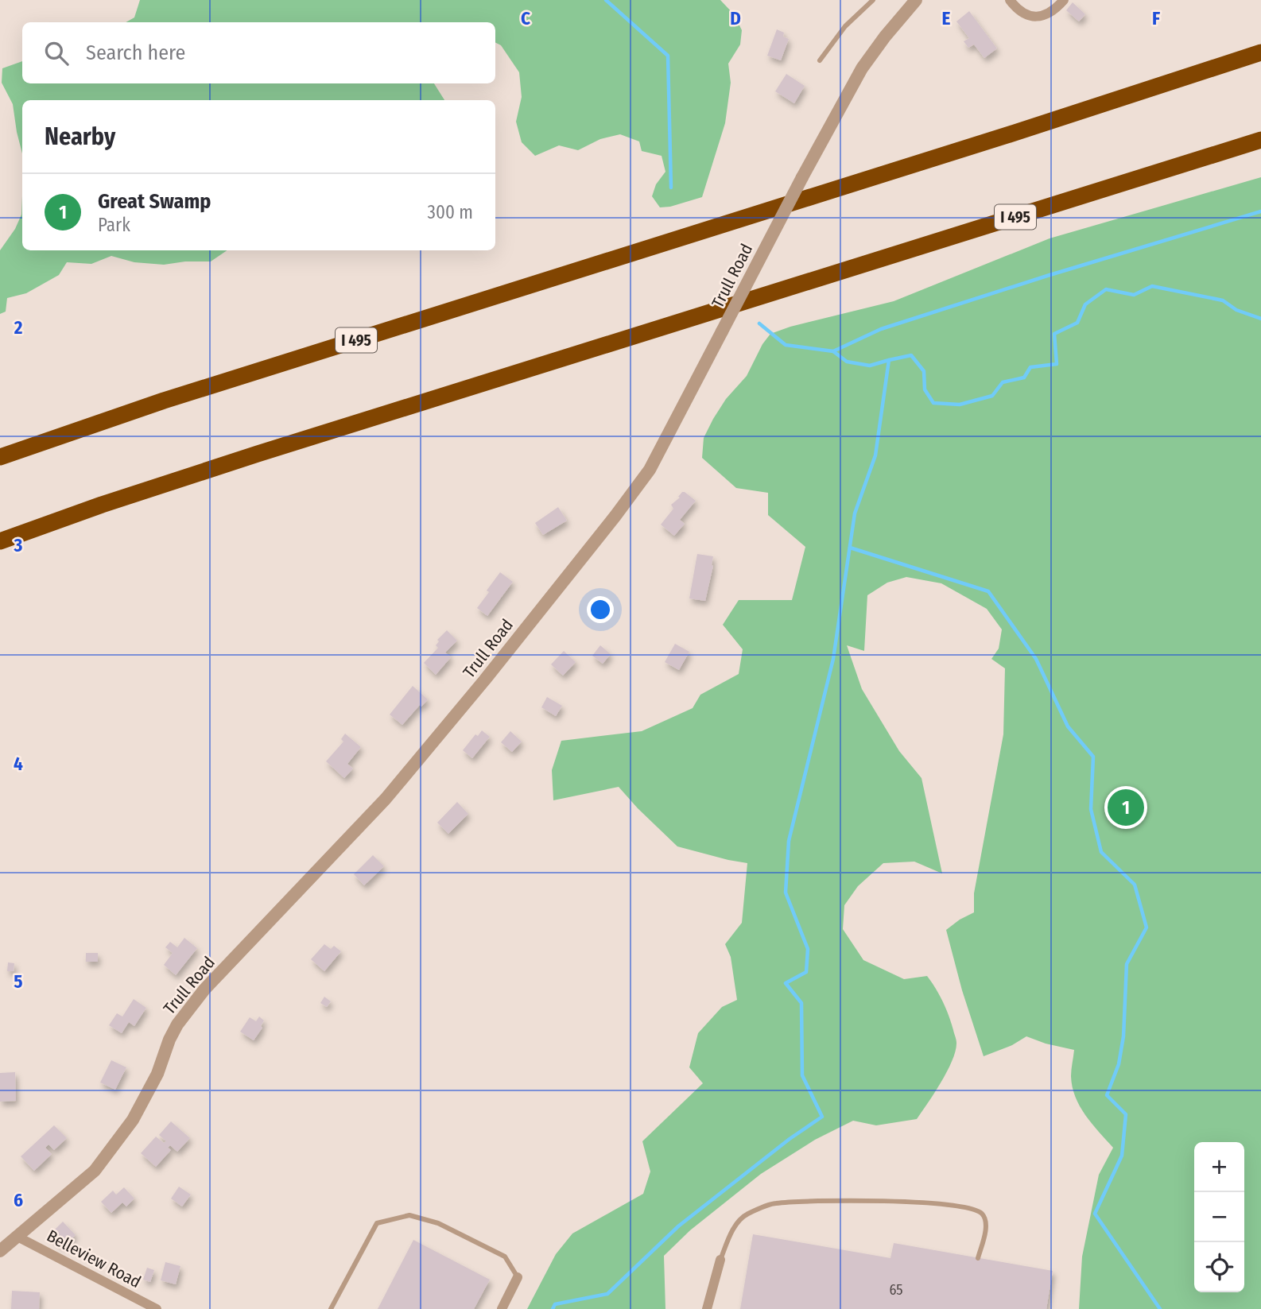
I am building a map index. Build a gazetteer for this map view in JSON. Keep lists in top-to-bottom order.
{
  "streets": {
    "highway": ["I 495"],
    "street": ["Trull Road", "Belleview Road"]
  },
  "crossings": [
    ["Trull Road", "Belleview Road"]
  ],
  "house_numbers": ["65"],
  "page": {
    "search": "Search here",
    "heading": "Nearby",
    "list": [
      {
        "mark": "1",
        "name": "Great Swamp",
        "note": "Park",
        "value": "300 m"
      }
    ],
    "pins": "1",
    "map_buttons": ["+", "−"]
  },
  "grid": {
    "columns": [
      "C",
      "D",
      "E",
      "F"
    ],
    "rows": [
      "2",
      "3",
      "4",
      "5",
      "6"
    ]
  }
}
